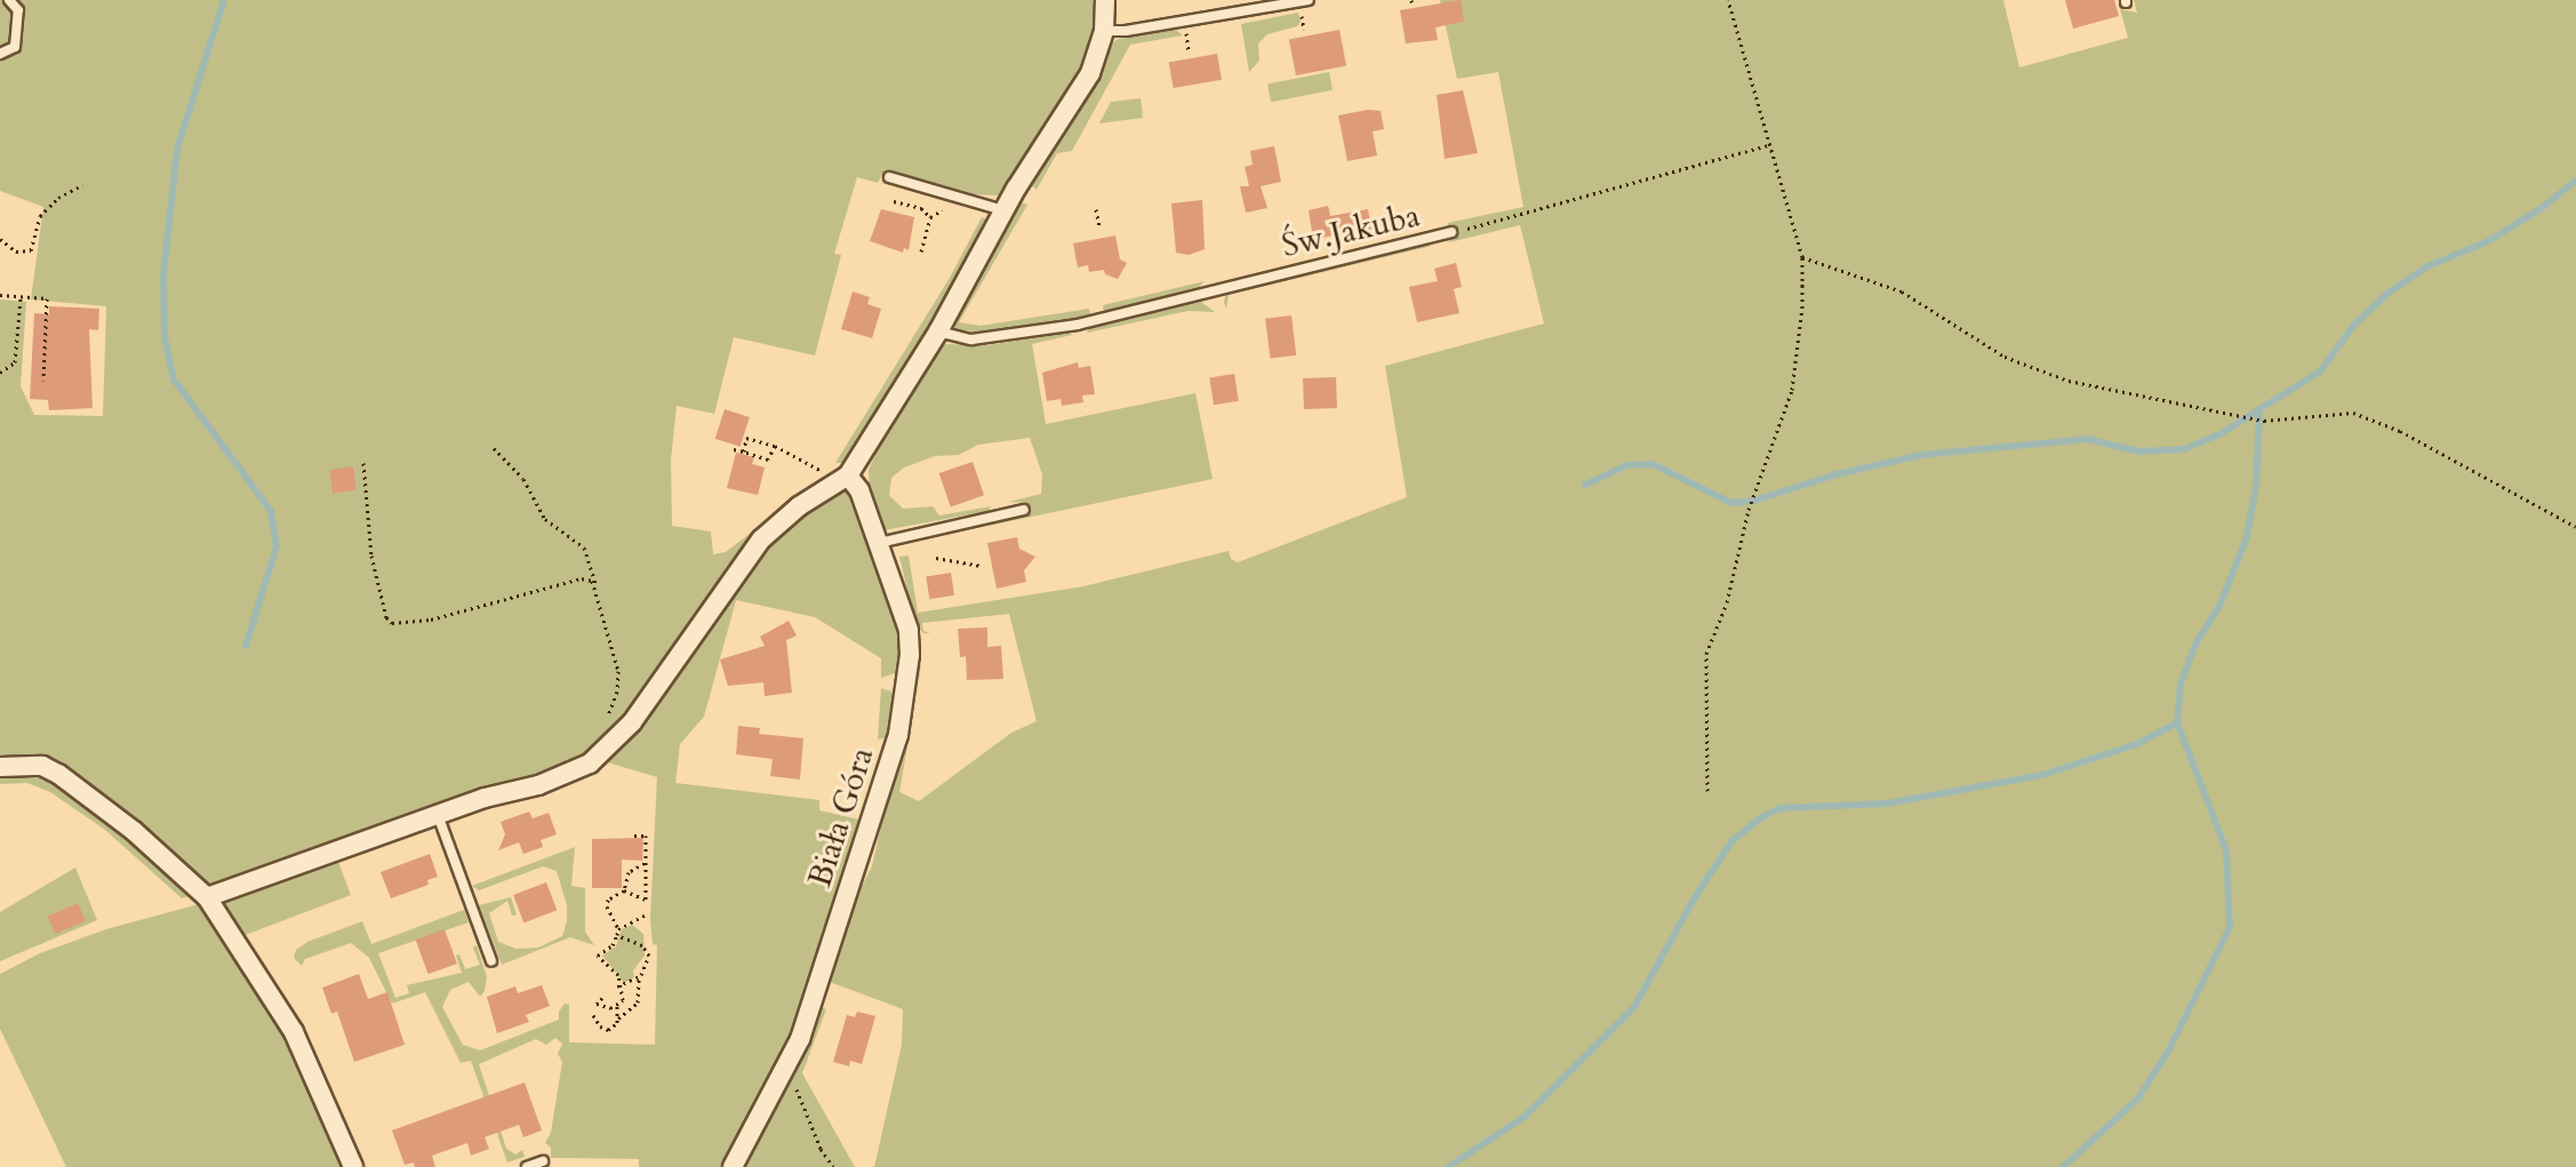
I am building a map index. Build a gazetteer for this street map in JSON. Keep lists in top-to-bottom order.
{
  "streets": {
    "street": ["Biała Góra"],
    "lane": ["Św.Jakuba"]
  }
}
